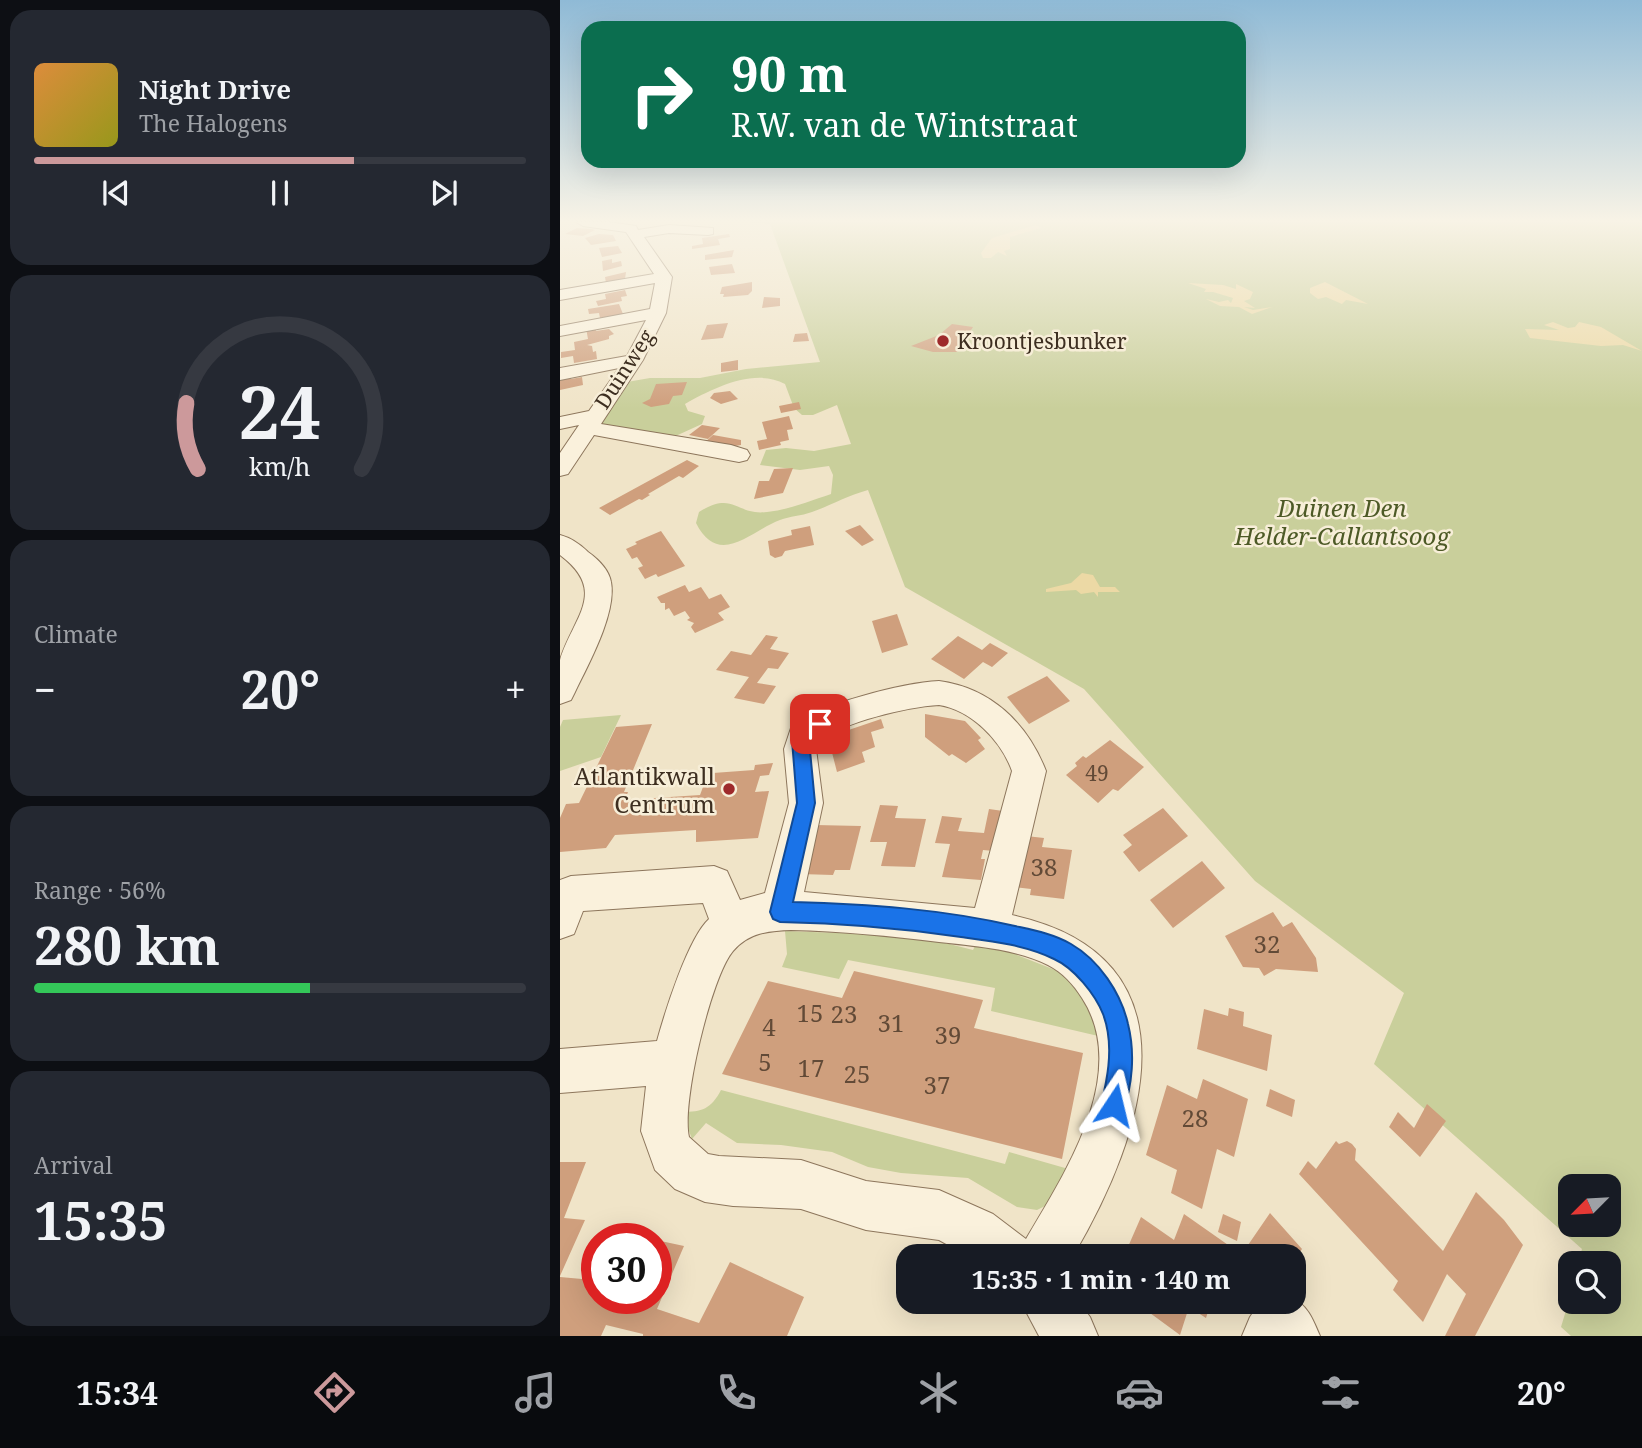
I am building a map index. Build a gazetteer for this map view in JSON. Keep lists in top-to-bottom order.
{
  "streets": {
    "street": ["Duinweg"]
  },
  "parks": ["Duinen Den Helder-Callantsoog"],
  "places": ["Kroontjesbunker", "Atlantikwall Centrum"],
  "house_numbers": [
    "49",
    "38",
    "32",
    "15",
    "23",
    "31",
    "4",
    "39",
    "5",
    "17",
    "25",
    "37",
    "28"
  ],
  "north": "bottom left",
  "page": {
    "turn": ["90 m", "R.W. van de Wintstraat"],
    "song": ["Night Drive", "The Halogens"],
    "tile": [
      "Climate",
      ["Range · 56%", "280 km"],
      ["Arrival", "15:35"]
    ],
    "heat": ["−", "20°", "+"],
    "limit": "30",
    "trip": "15:35 · 1 min · 140 m",
    "tabs": ["15:34", "20°"],
    "gauge": ["24", "km/h"]
  }
}
